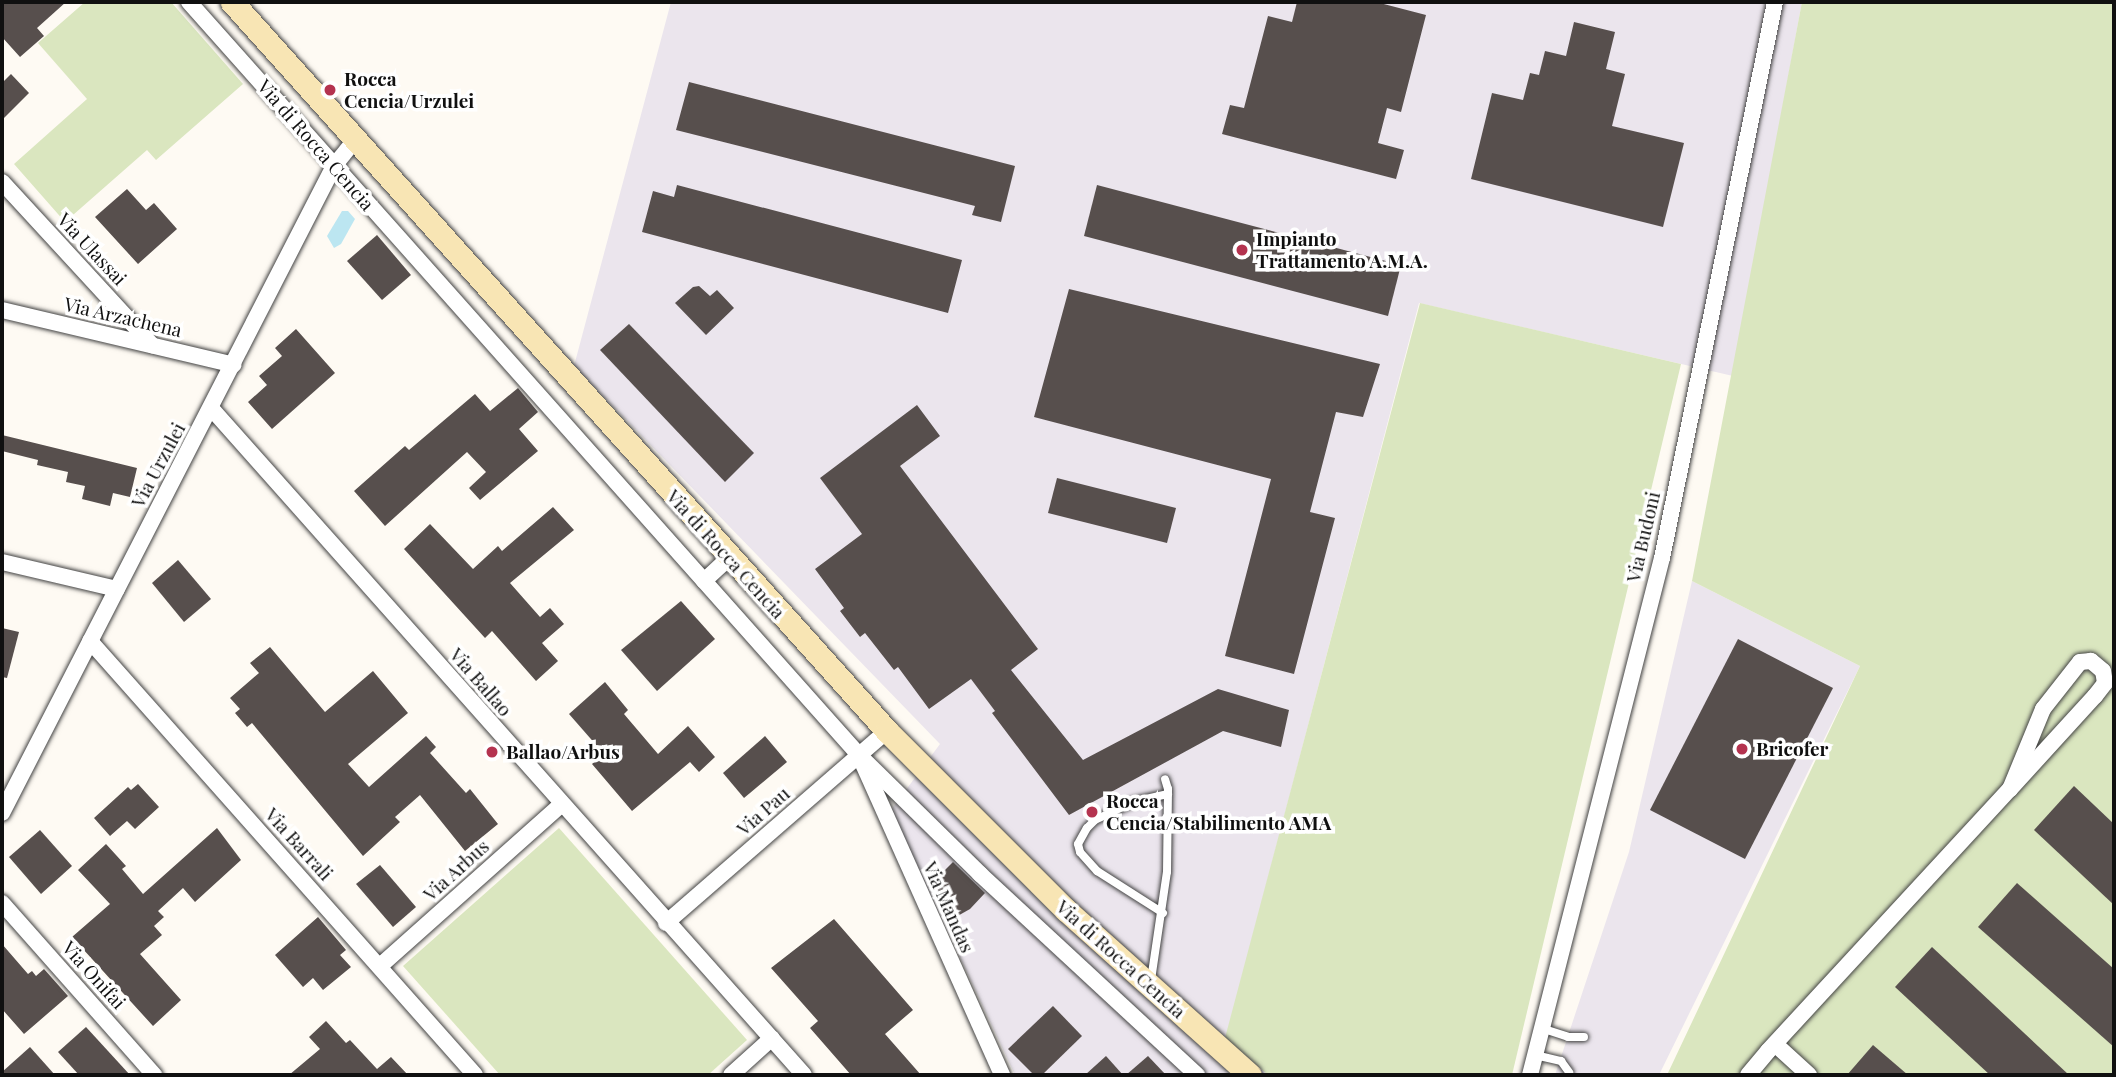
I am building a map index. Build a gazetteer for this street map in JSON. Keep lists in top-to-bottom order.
{
  "streets": {
    "main road": ["Via di Rocca Cencia"],
    "street": [
      "Via Ulassai",
      "Via Arzachena",
      "Via Urzulei",
      "Via Budoni",
      "Via Ballao",
      "Via Pau",
      "Via Barrali",
      "Via Arbus",
      "Via Mandas",
      "Via Onifai"
    ]
  },
  "crossings": [
    ["Via di Rocca Cencia", "Via Urzulei"],
    ["Via di Rocca Cencia", "Via Pau"],
    ["Via di Rocca Cencia", "Via Mandas"],
    ["Via Ulassai", "Via Arzachena"],
    ["Via Arzachena", "Via Urzulei"],
    ["Via Urzulei", "Via Ballao"],
    ["Via Urzulei", "Via Barrali"],
    ["Via Ballao", "Via Pau"],
    ["Via Ballao", "Via Arbus"],
    ["Via Pau", "Via Mandas"],
    ["Via Barrali", "Via Arbus"]
  ],
  "places": [
    "Rocca Cencia/Urzulei",
    "Impianto Trattamento A.M.A.",
    "Bricofer",
    "Ballao/Arbus",
    "Rocca Cencia/Stabilimento AMA"
  ]
}
